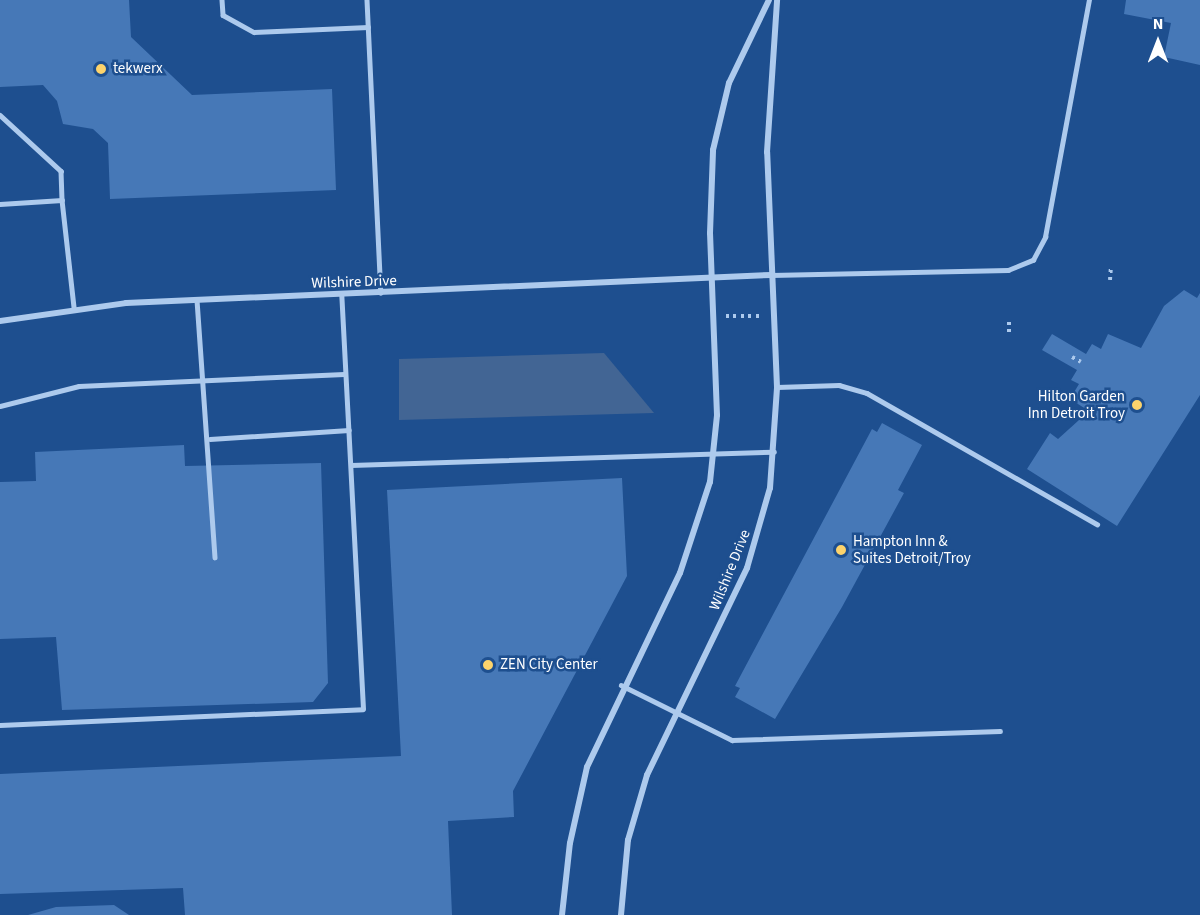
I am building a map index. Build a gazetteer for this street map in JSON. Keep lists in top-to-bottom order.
{
  "streets": {
    "street": ["Wilshire Drive"]
  },
  "places": [
    "tekwerx",
    "Hilton Garden Inn Detroit Troy",
    "Hampton Inn & Suites Detroit/Troy",
    "ZEN City Center"
  ],
  "north": "top"
}
